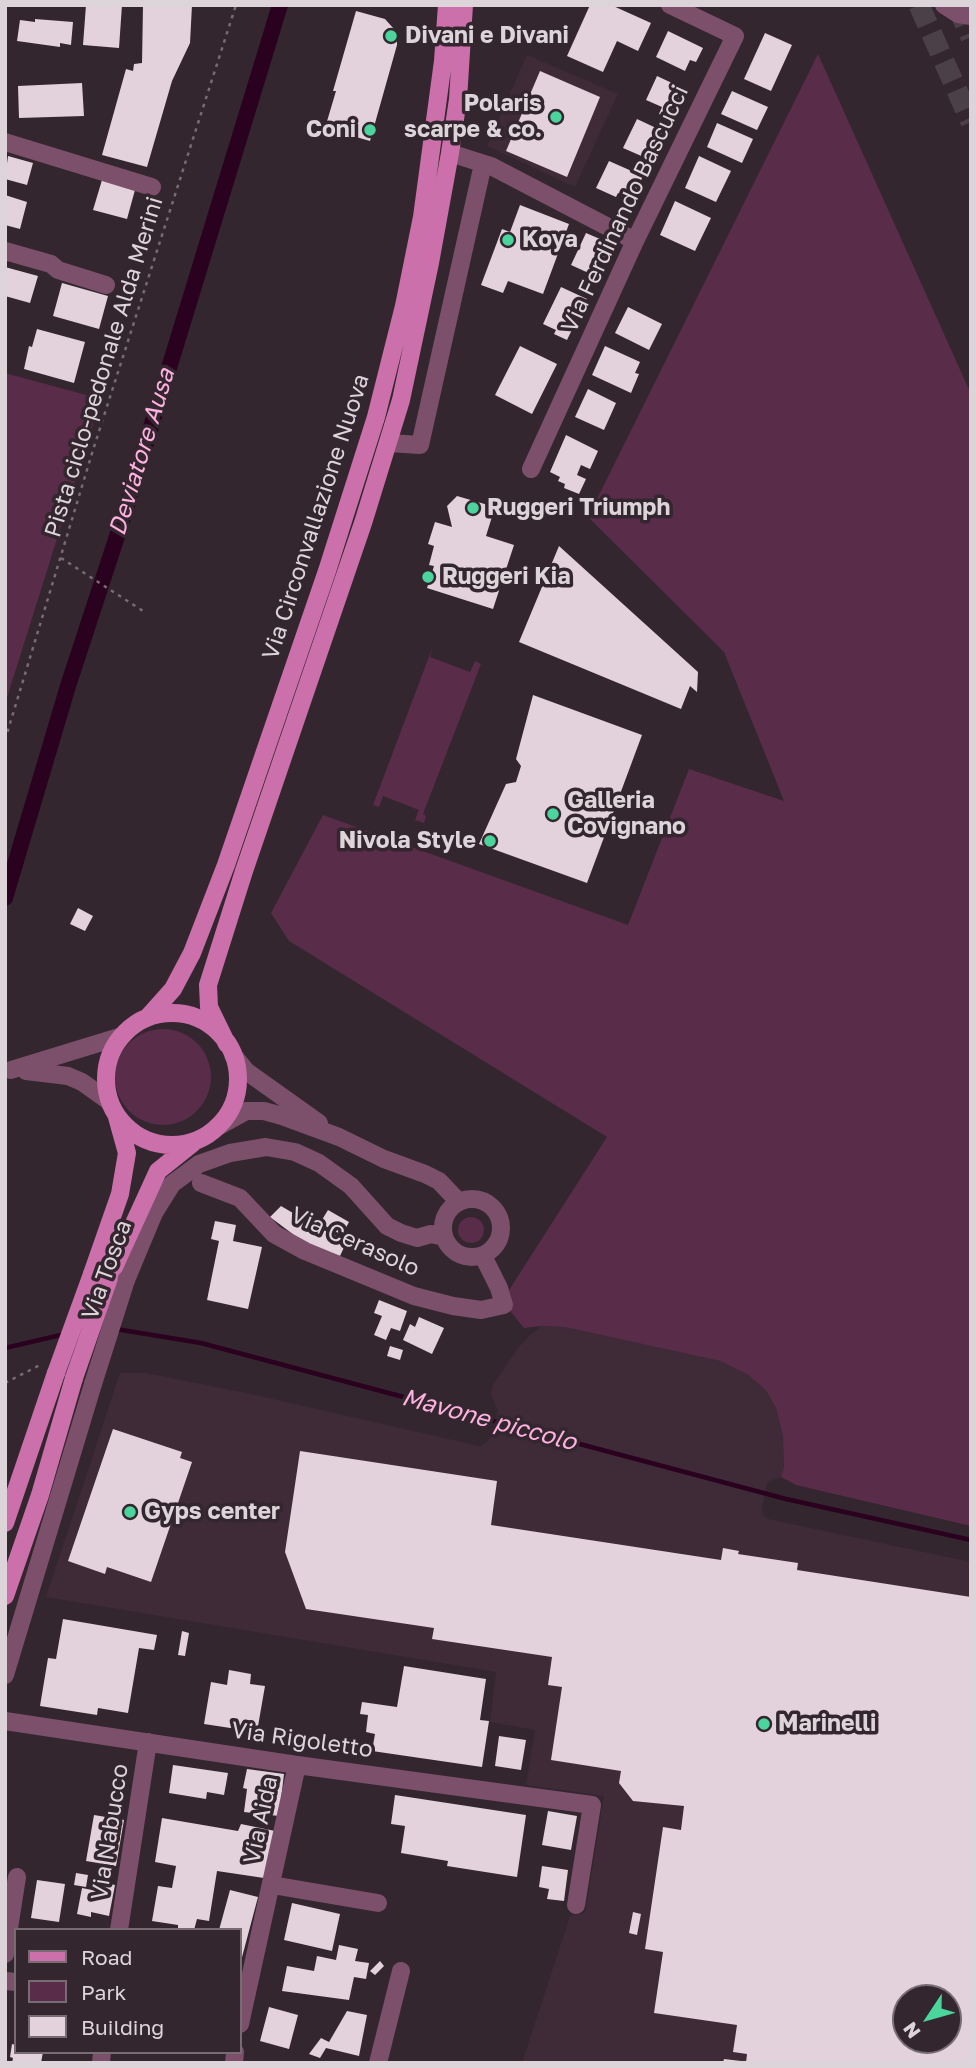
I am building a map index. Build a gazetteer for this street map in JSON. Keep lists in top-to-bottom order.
{
  "streets": {
    "main road": ["Via Circonvallazione Nuova"],
    "street": [
      "Via Ferdinando Bascucci",
      "Via Cerasolo",
      "Via Tosca",
      "Via Rigoletto",
      "Via Aida",
      "Via Nabucco"
    ],
    "path": ["Pista ciclo-pedonale Alda Merini"]
  },
  "crossings": [
    ["Via Cerasolo", "Via Tosca"],
    ["Via Rigoletto", "Via Aida"],
    ["Via Rigoletto", "Via Nabucco"]
  ],
  "water": ["Deviatore Ausa", "Mavone piccolo"],
  "places": [
    "Divani e Divani",
    "Polaris scarpe & co.",
    "Coni",
    "Koya",
    "Ruggeri Triumph",
    "Ruggeri Kia",
    "Galleria Covignano",
    "Nivola Style",
    "Gyps center",
    "Marinelli"
  ],
  "legend": ["Road", "Park", "Building"],
  "north": "bottom left"
}
